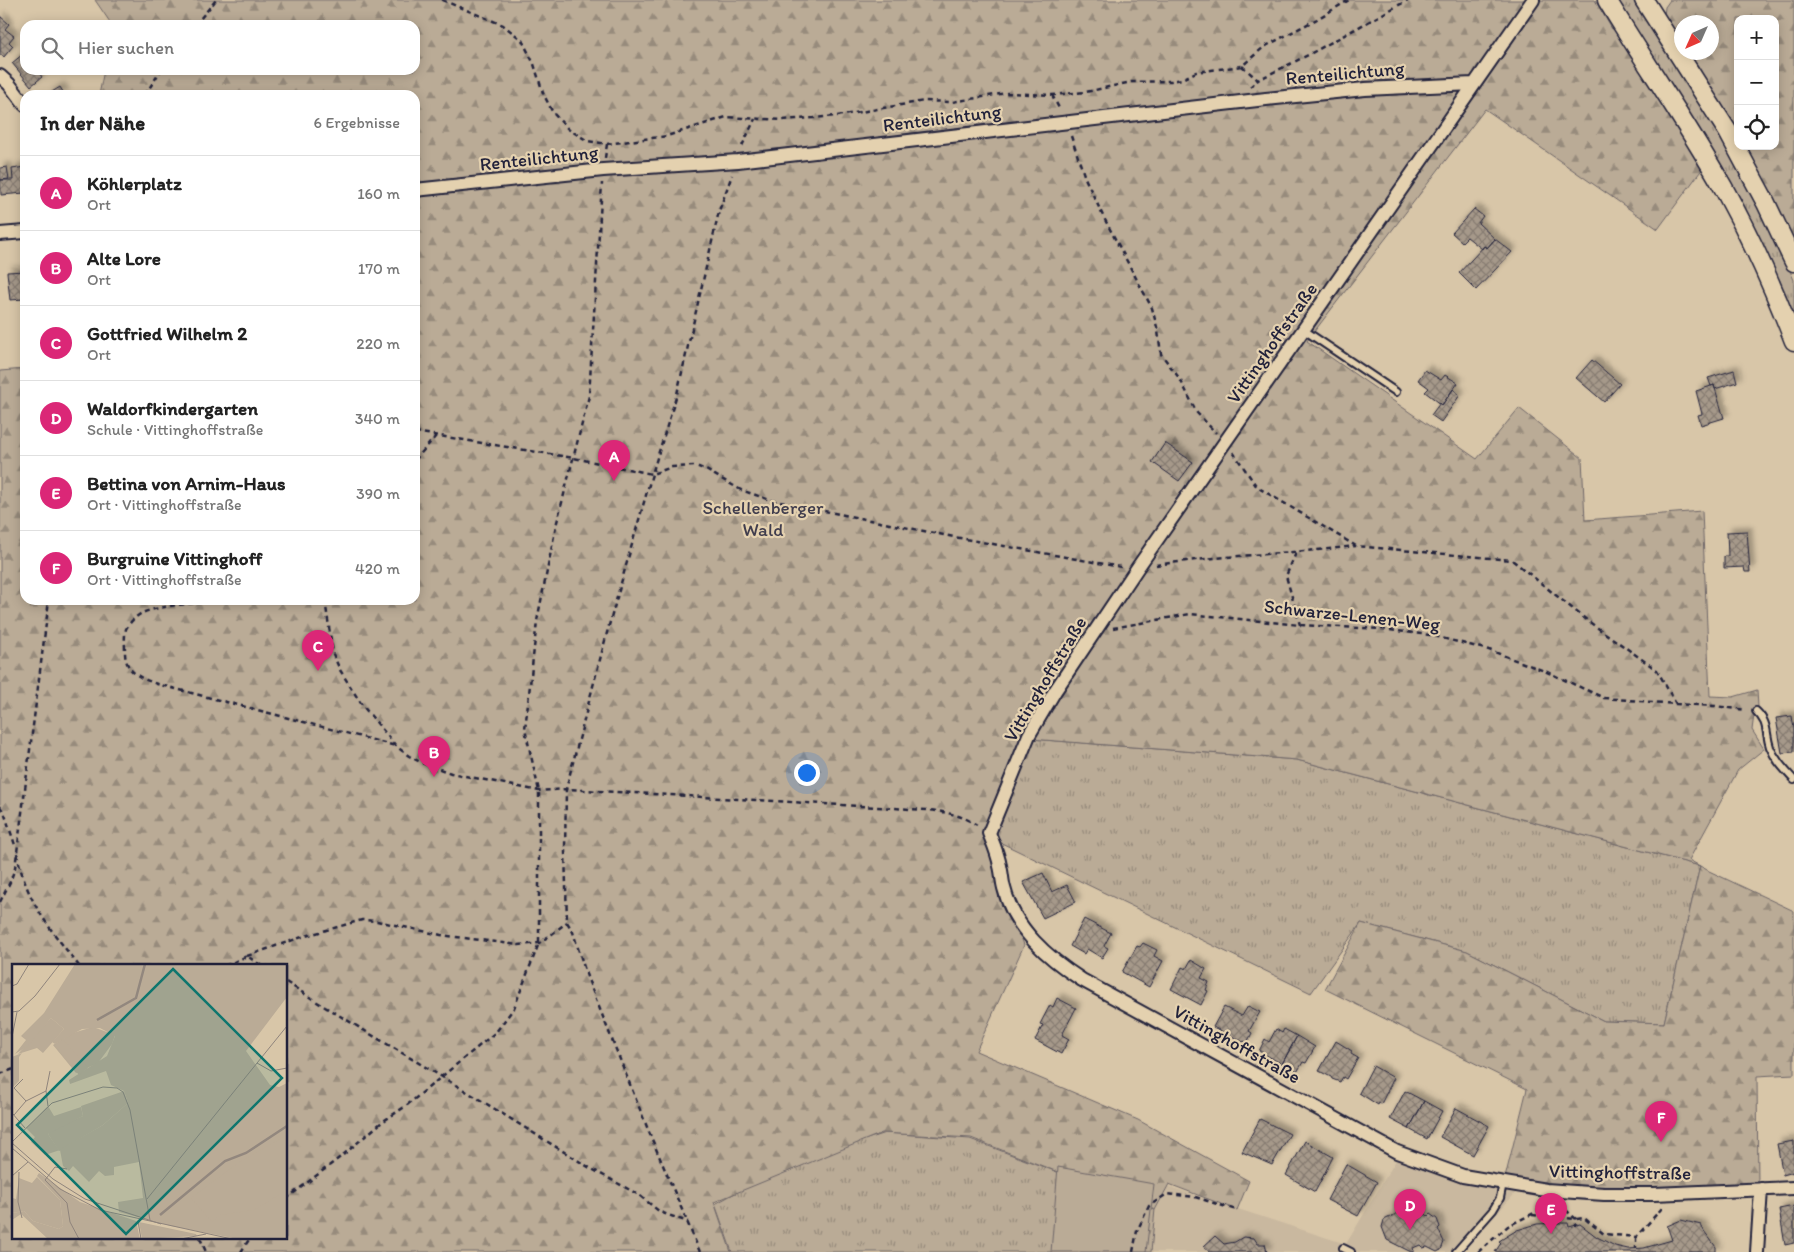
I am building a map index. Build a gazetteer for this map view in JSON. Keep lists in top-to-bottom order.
{
  "streets": {
    "street": ["Renteilichtung", "Vittinghoffstraße"],
    "path": ["Schwarze-Lenen-Weg"]
  },
  "crossings": [
    ["Renteilichtung", "Vittinghoffstraße"],
    ["Vittinghoffstraße", "Schwarze-Lenen-Weg"]
  ],
  "parks": ["Schellenberger Wald"],
  "north": "bottom left",
  "page": {
    "map_buttons": ["+", "−"],
    "search": "Hier suchen",
    "heading": ["In der Nähe", "6 Ergebnisse"],
    "list": [
      {
        "mark": "A",
        "name": "Köhlerplatz",
        "note": "Ort",
        "value": "160 m"
      },
      {
        "mark": "B",
        "name": "Alte Lore",
        "note": "Ort",
        "value": "170 m"
      },
      {
        "mark": "C",
        "name": "Gottfried Wilhelm 2",
        "note": "Ort",
        "value": "220 m"
      },
      {
        "mark": "D",
        "name": "Waldorfkindergarten",
        "note": "Schule · Vittinghoffstraße",
        "value": "340 m"
      },
      {
        "mark": "E",
        "name": "Bettina von Arnim-Haus",
        "note": "Ort · Vittinghoffstraße",
        "value": "390 m"
      },
      {
        "mark": "F",
        "name": "Burgruine Vittinghoff",
        "note": "Ort · Vittinghoffstraße",
        "value": "420 m"
      }
    ],
    "pins": [
      "A",
      "C",
      "B",
      "F",
      "D",
      "E"
    ]
  }
}
